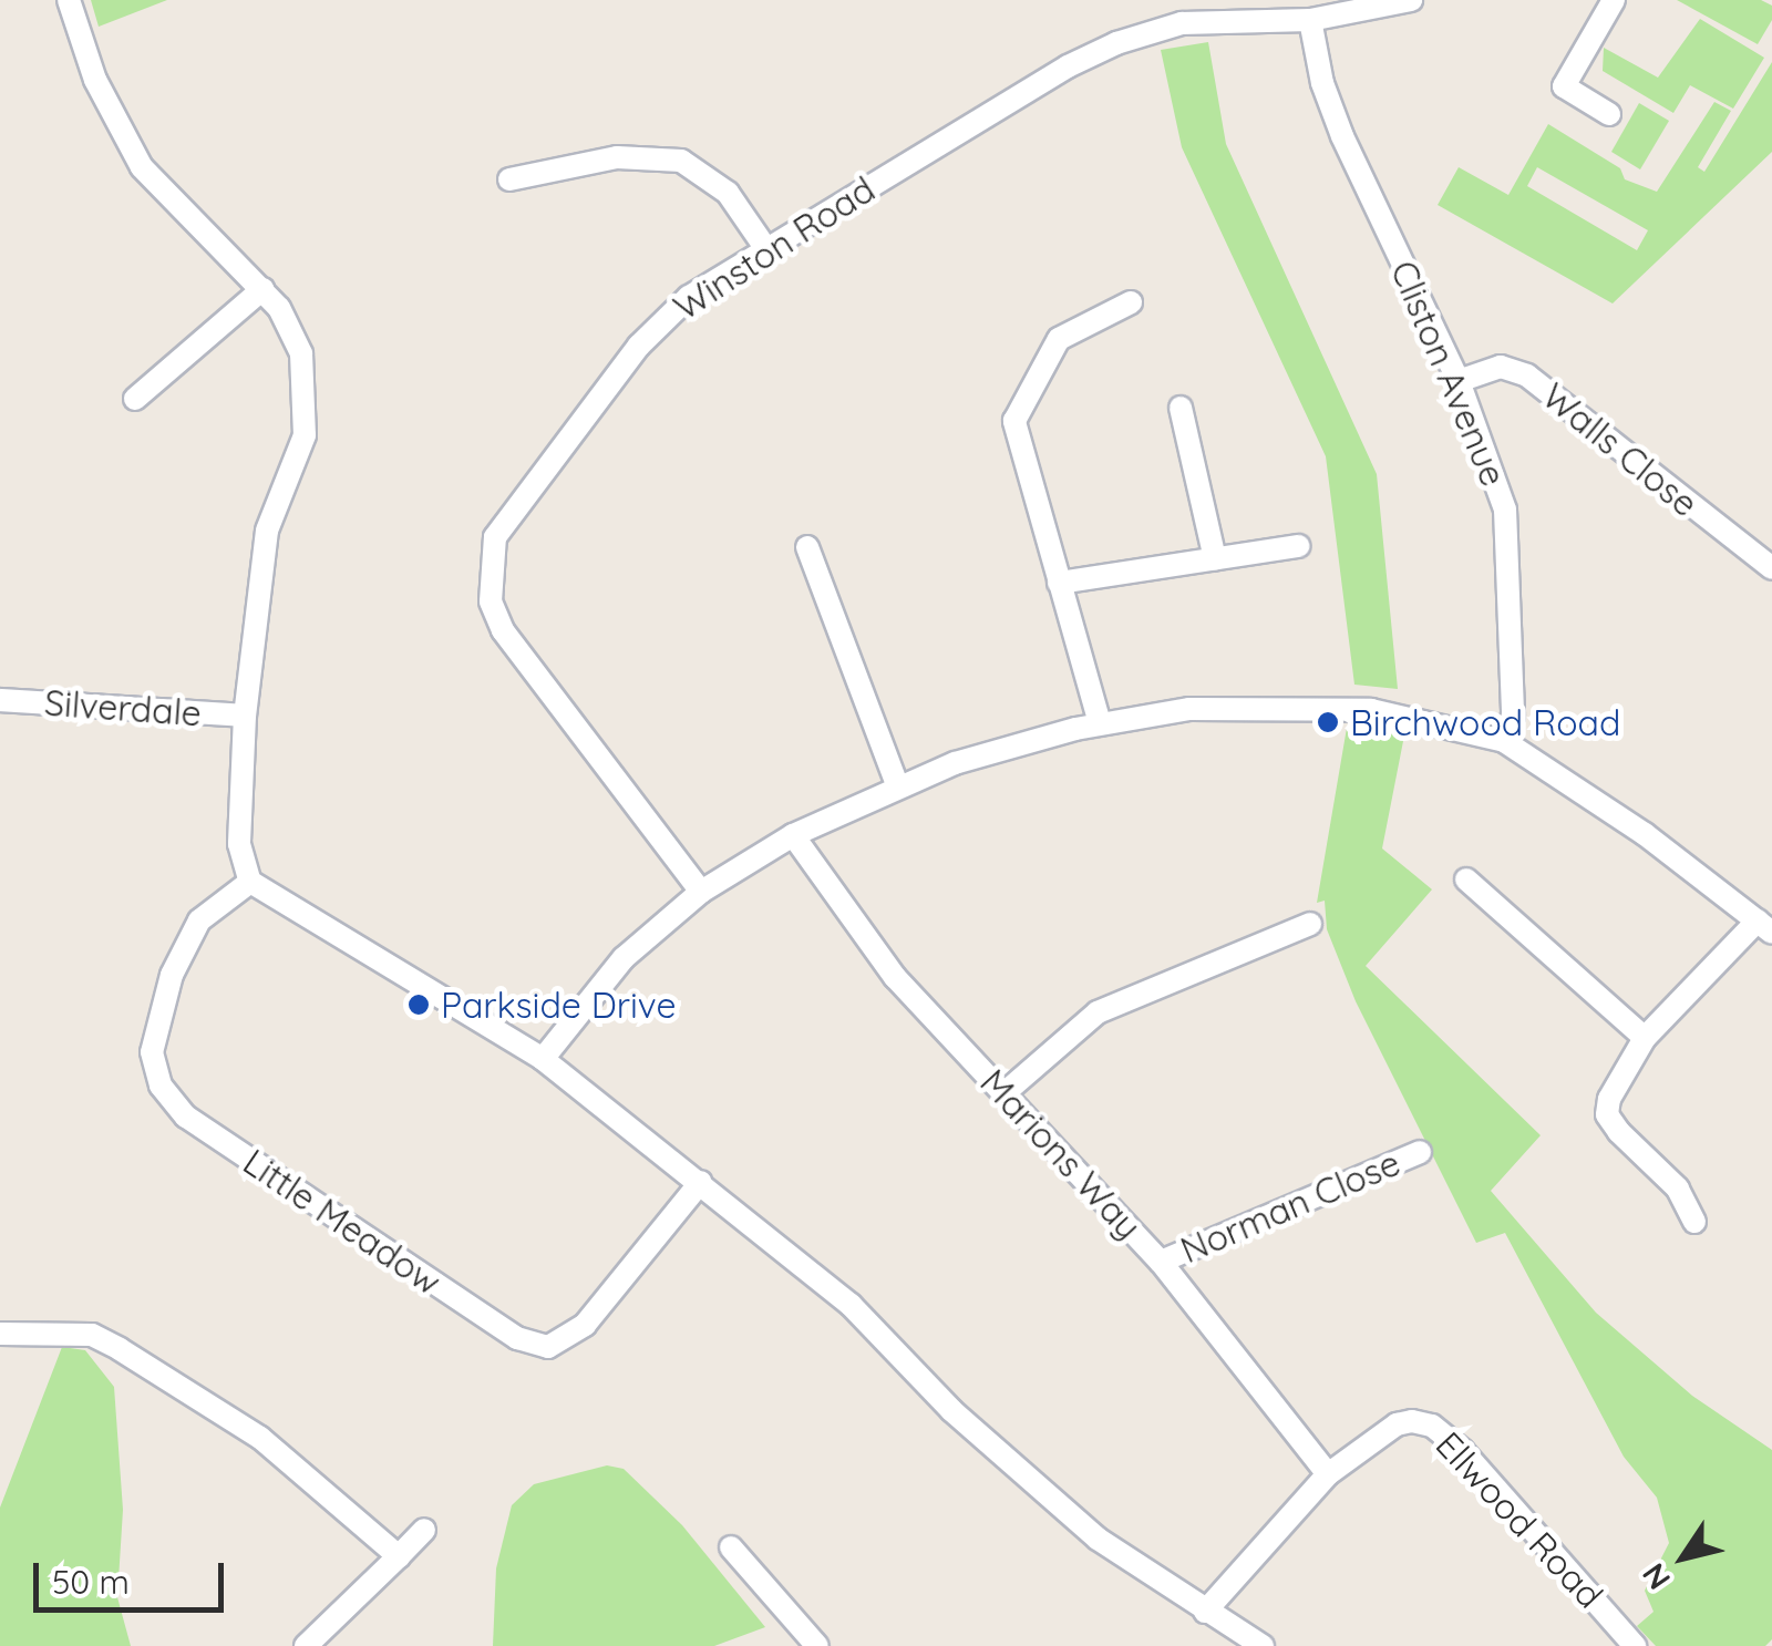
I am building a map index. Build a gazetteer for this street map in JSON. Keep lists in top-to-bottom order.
{
  "streets": {
    "street": [
      "Winston Road",
      "Cliston Avenue",
      "Walls Close",
      "Silverdale",
      "Marions Way",
      "Norman Close",
      "Little Meadow",
      "Ellwood Road"
    ]
  },
  "crossings": [
    ["Winston Road", "Cliston Avenue"],
    ["Cliston Avenue", "Walls Close"],
    ["Marions Way", "Norman Close"],
    ["Marions Way", "Ellwood Road"]
  ],
  "places": ["Birchwood Road", "Parkside Drive"],
  "scale_bar": "50 m",
  "north": "bottom left"
}
